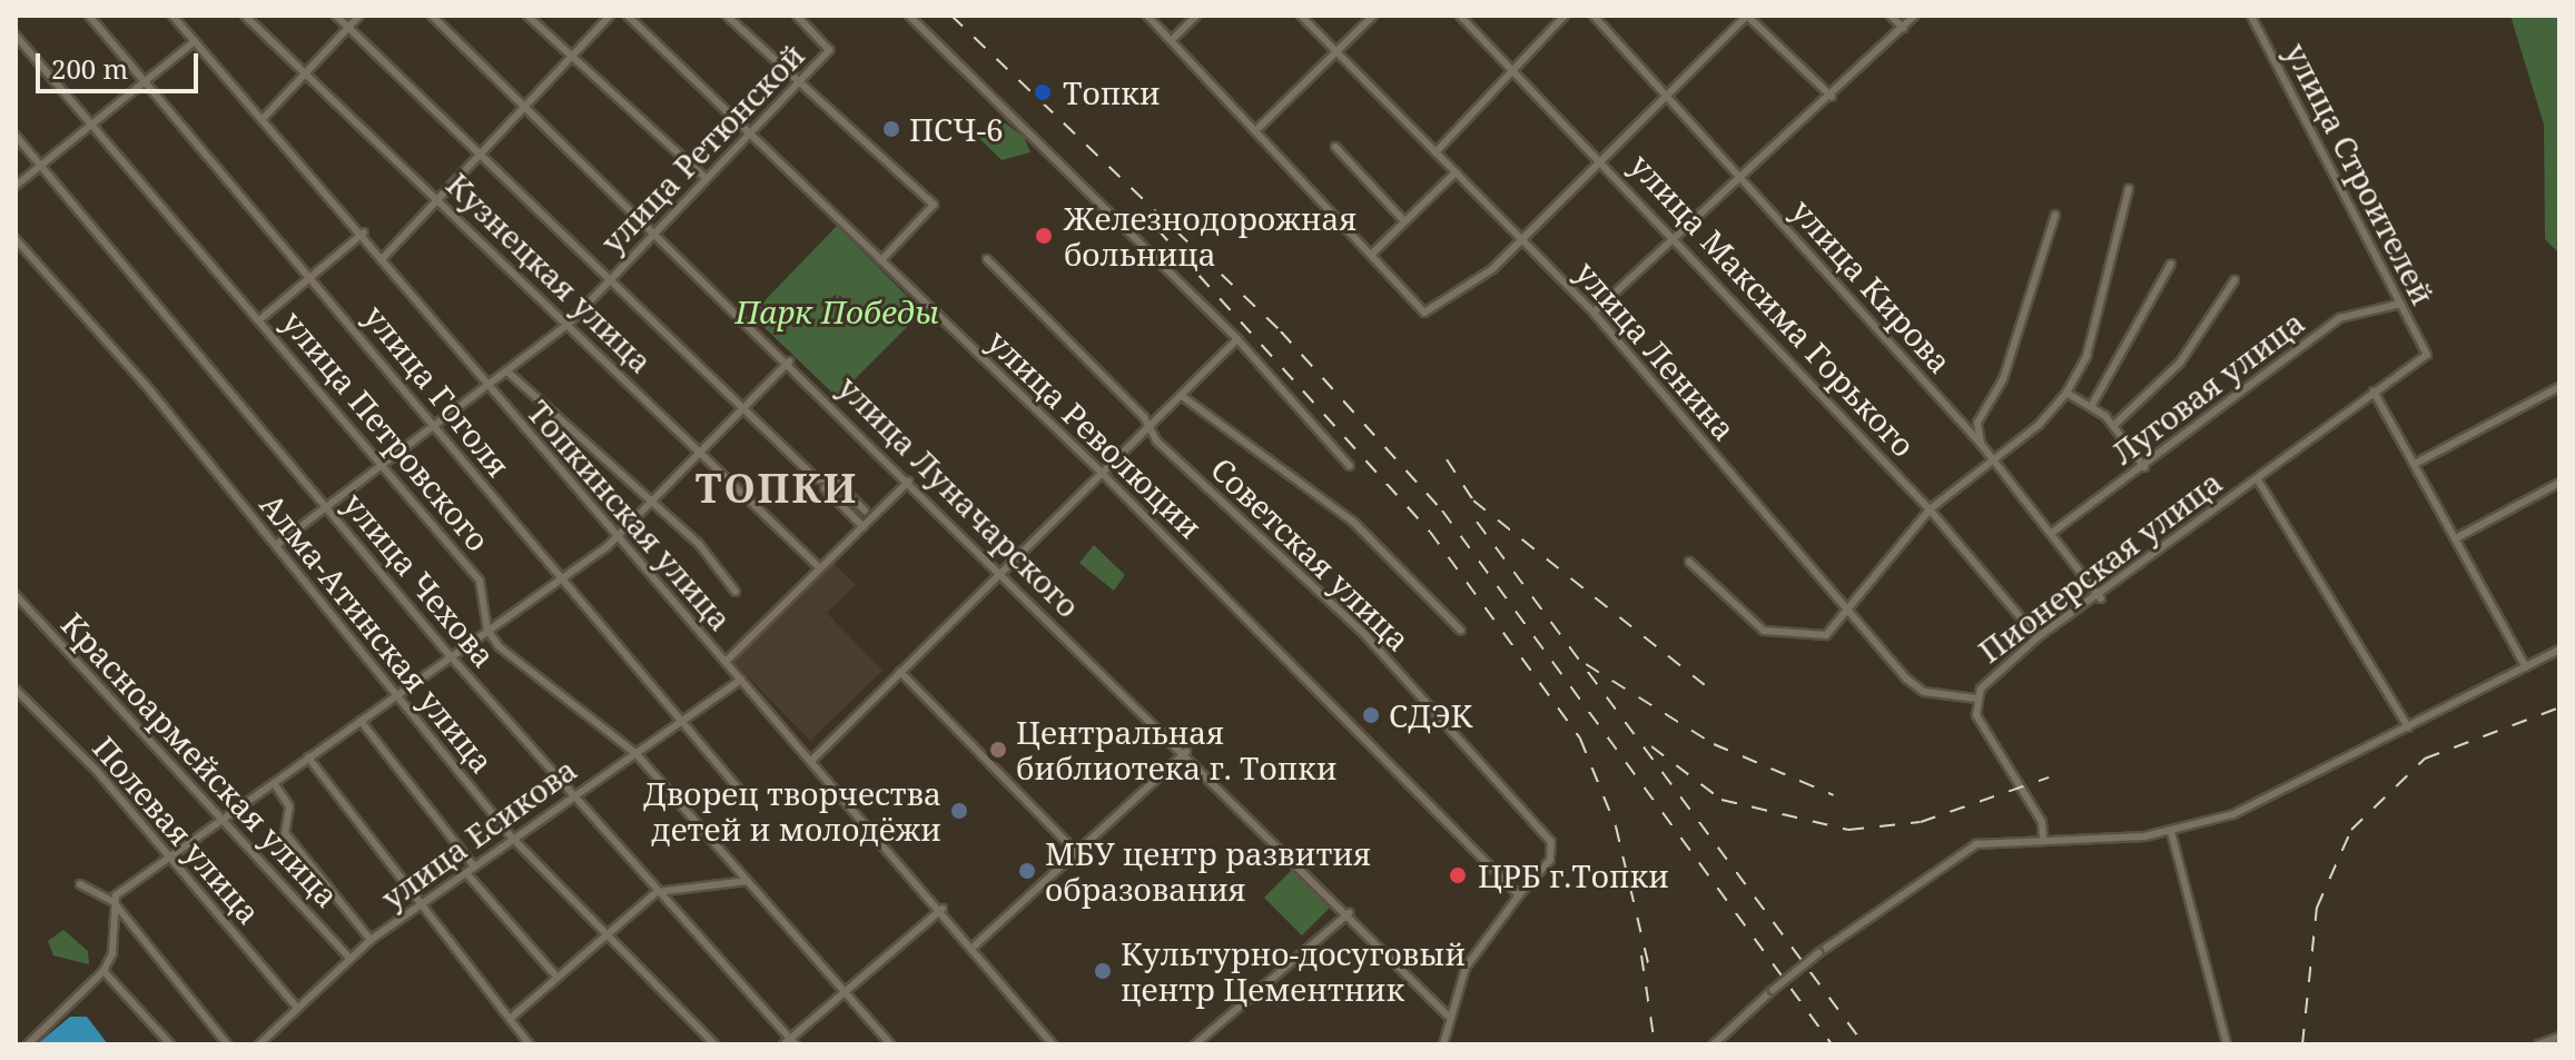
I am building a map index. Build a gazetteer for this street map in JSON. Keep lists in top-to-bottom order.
{
  "streets": {
    "street": [
      "улица Ретюнской",
      "улица Строителей",
      "Кузнецкая улица",
      "улица Кирова",
      "улица Максима Горького",
      "улица Ленина",
      "Луговая улица",
      "улица Гоголя",
      "улица Петровского",
      "улица Революции",
      "улица Луначарского",
      "Топкинская улица",
      "Советская улица",
      "Пионерская улица",
      "улица Чехова",
      "Алма-Атинская улица",
      "Красноармейская улица",
      "Полевая улица",
      "улица Есикова"
    ]
  },
  "crossings": [
    ["улица Ретюнской", "Кузнецкая улица"],
    ["улица Ретюнской", "улица Гоголя"],
    ["улица Ретюнской", "улица Петровского"],
    ["улица Ретюнской", "улица Революции"],
    ["улица Ретюнской", "улица Луначарского"],
    ["улица Ретюнской", "Топкинская улица"],
    ["улица Ретюнской", "улица Чехова"],
    ["улица Ретюнской", "Алма-Атинская улица"],
    ["улица Строителей", "Луговая улица"],
    ["улица Строителей", "Пионерская улица"],
    ["улица Кирова", "Луговая улица"],
    ["улица Кирова", "Пионерская улица"],
    ["улица Максима Горького", "Пионерская улица"],
    ["улица Ленина", "Пионерская улица"],
    ["улица Гоголя", "улица Есикова"],
    ["улица Революции", "Советская улица"],
    ["улица Луначарского", "Советская улица"],
    ["Топкинская улица", "улица Есикова"],
    ["улица Чехова", "улица Есикова"],
    ["Алма-Атинская улица", "улица Есикова"],
    ["Красноармейская улица", "улица Есикова"],
    ["Полевая улица", "улица Есикова"]
  ],
  "districts": ["ТОПКИ"],
  "parks": ["Парк Победы"],
  "places": [
    "Топки",
    "ПСЧ-6",
    "Железнодорожная больница",
    "СДЭК",
    "Центральная библиотека г. Топки",
    "Дворец творчества детей и молодёжи",
    "МБУ центр развития образования",
    "ЦРБ г.Топки",
    "Культурно-досуговый центр Цементник"
  ],
  "scale_bar": "200 m"
}
